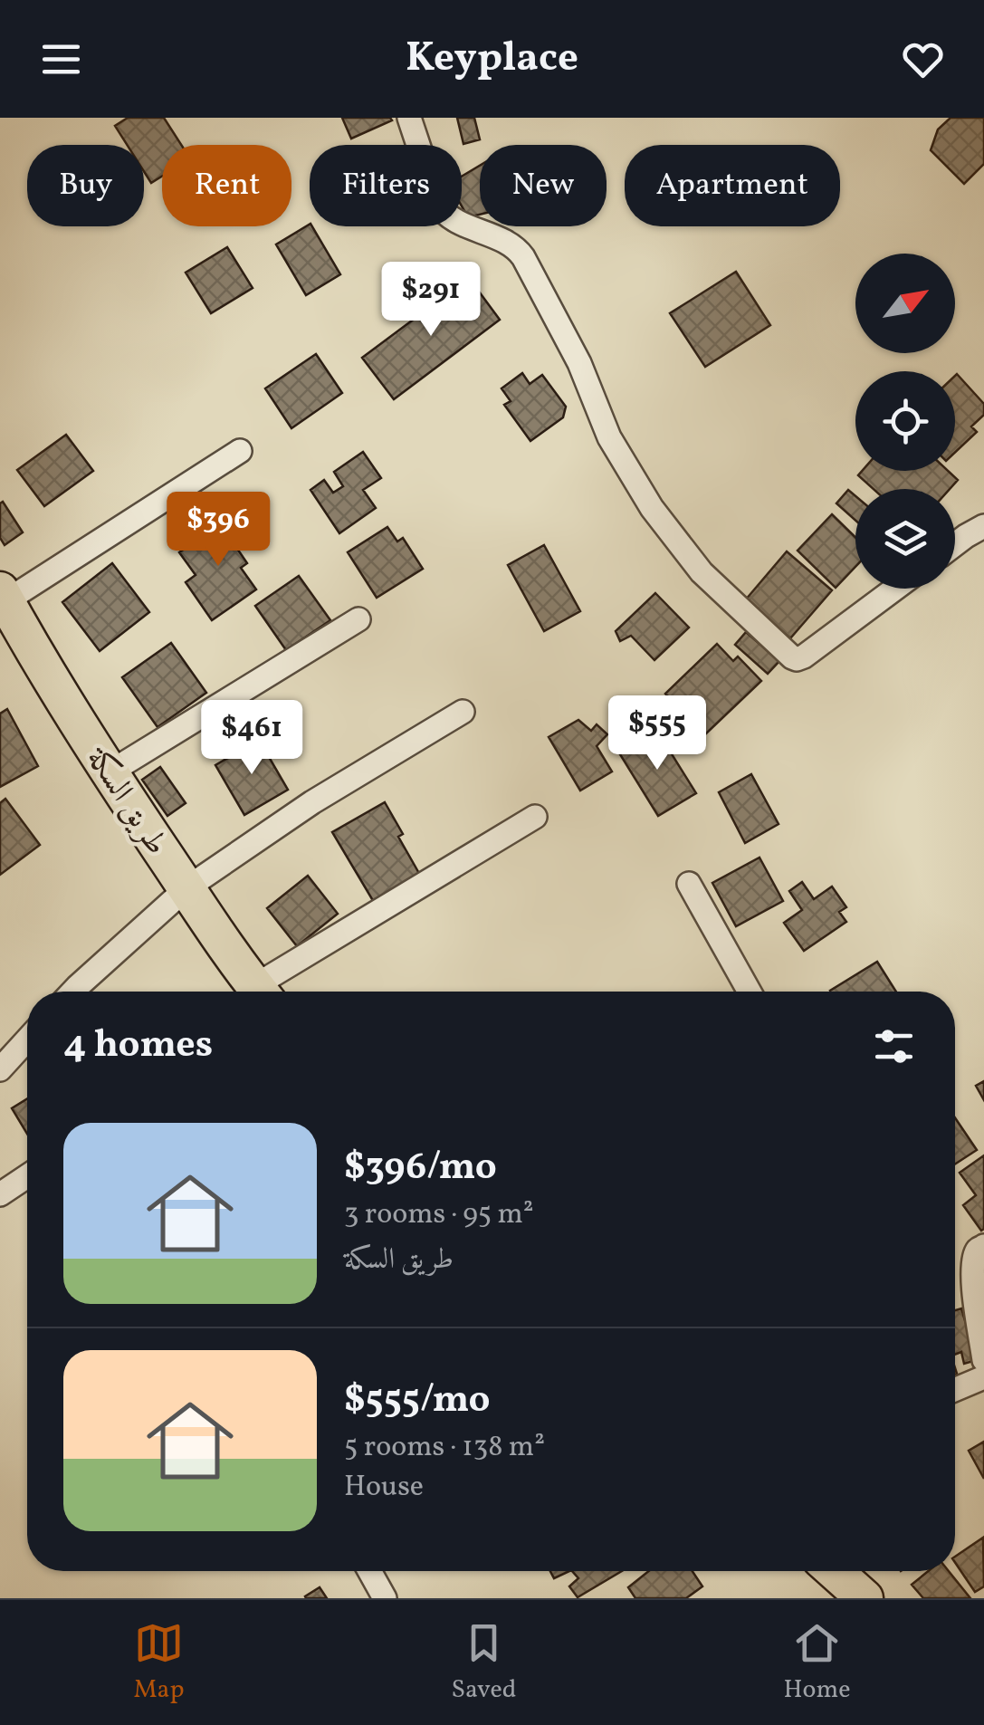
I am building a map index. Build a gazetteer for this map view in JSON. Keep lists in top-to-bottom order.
{
  "streets": {
    "main road": ["طريق السكة"]
  },
  "north": "top right",
  "page": {
    "header": "Keyplace",
    "chip": [
      "Buy",
      "Rent",
      "Filters",
      "New",
      "Apartment"
    ],
    "price": [
      "$291",
      "$396",
      "$555",
      "$461"
    ],
    "heading": "4 homes",
    "list": [
      {
        "name": "$396/mo",
        "note": "3 rooms · 95 m² · طريق السكة"
      },
      {
        "name": "$555/mo",
        "note": "5 rooms · 138 m² · House"
      }
    ],
    "tabs": ["Map", "Saved", "Home"]
  }
}
